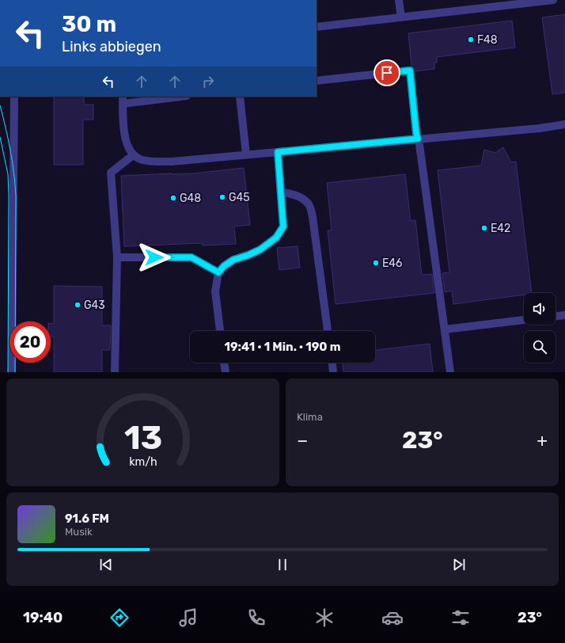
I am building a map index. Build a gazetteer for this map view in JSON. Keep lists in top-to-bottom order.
{
  "places": [
    "F48",
    "G45",
    "G48",
    "E42",
    "E46",
    "G43"
  ],
  "page": {
    "turn": ["30 m", "Links abbiegen"],
    "limit": "20",
    "trip": "19:41 · 1 Min. · 190 m",
    "tile": "Klima",
    "heat": ["−", "23°", "+"],
    "song": ["91.6 FM", "Musik"],
    "tabs": ["19:40", "23°"],
    "gauge": ["13", "km/h"]
  }
}
